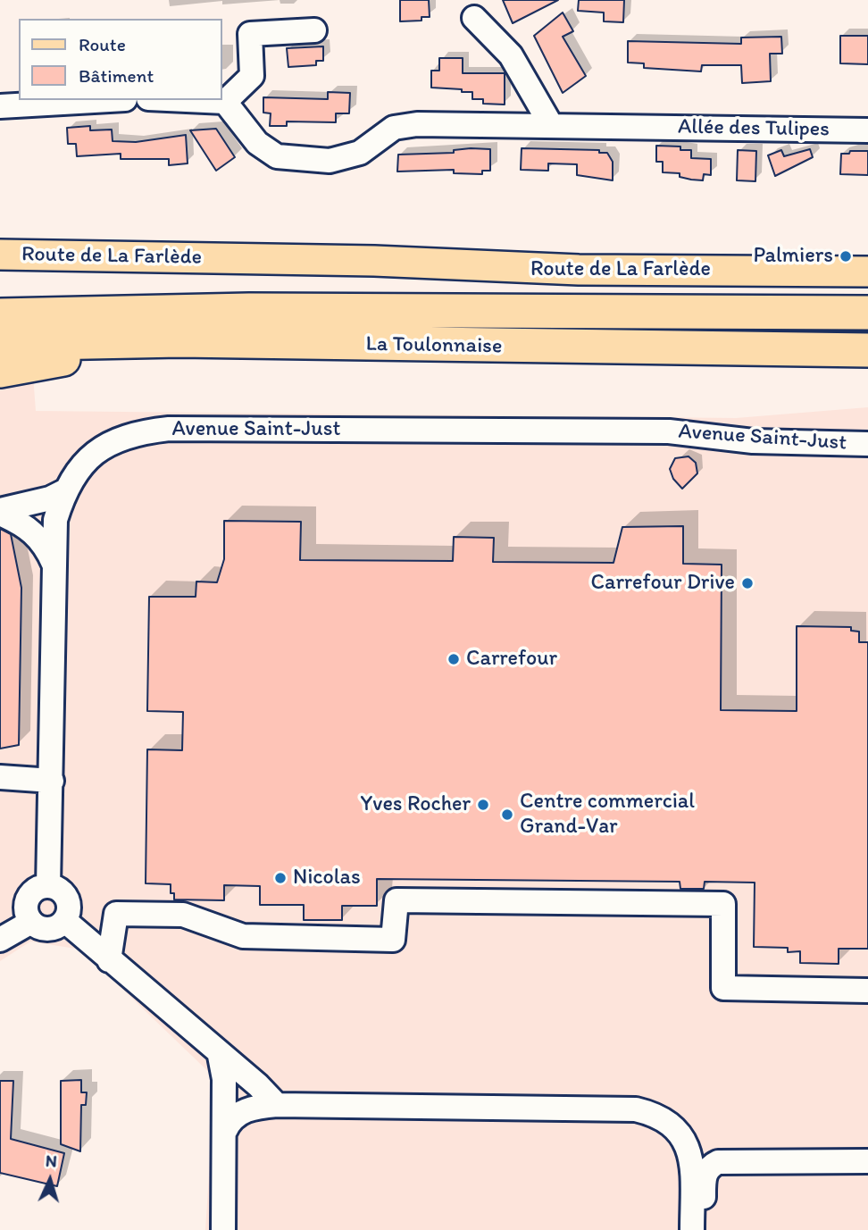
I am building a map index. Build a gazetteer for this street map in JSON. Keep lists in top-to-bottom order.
{
  "streets": {
    "highway": ["La Toulonnaise"],
    "main road": ["Route de La Farlède"],
    "street": ["Allée des Tulipes", "Avenue Saint-Just"]
  },
  "places": [
    "Palmiers",
    "Carrefour Drive",
    "Carrefour",
    "Yves Rocher",
    "Centre commercial Grand-Var",
    "Nicolas"
  ],
  "legend": ["Route", "Bâtiment"],
  "north": "top"
}
